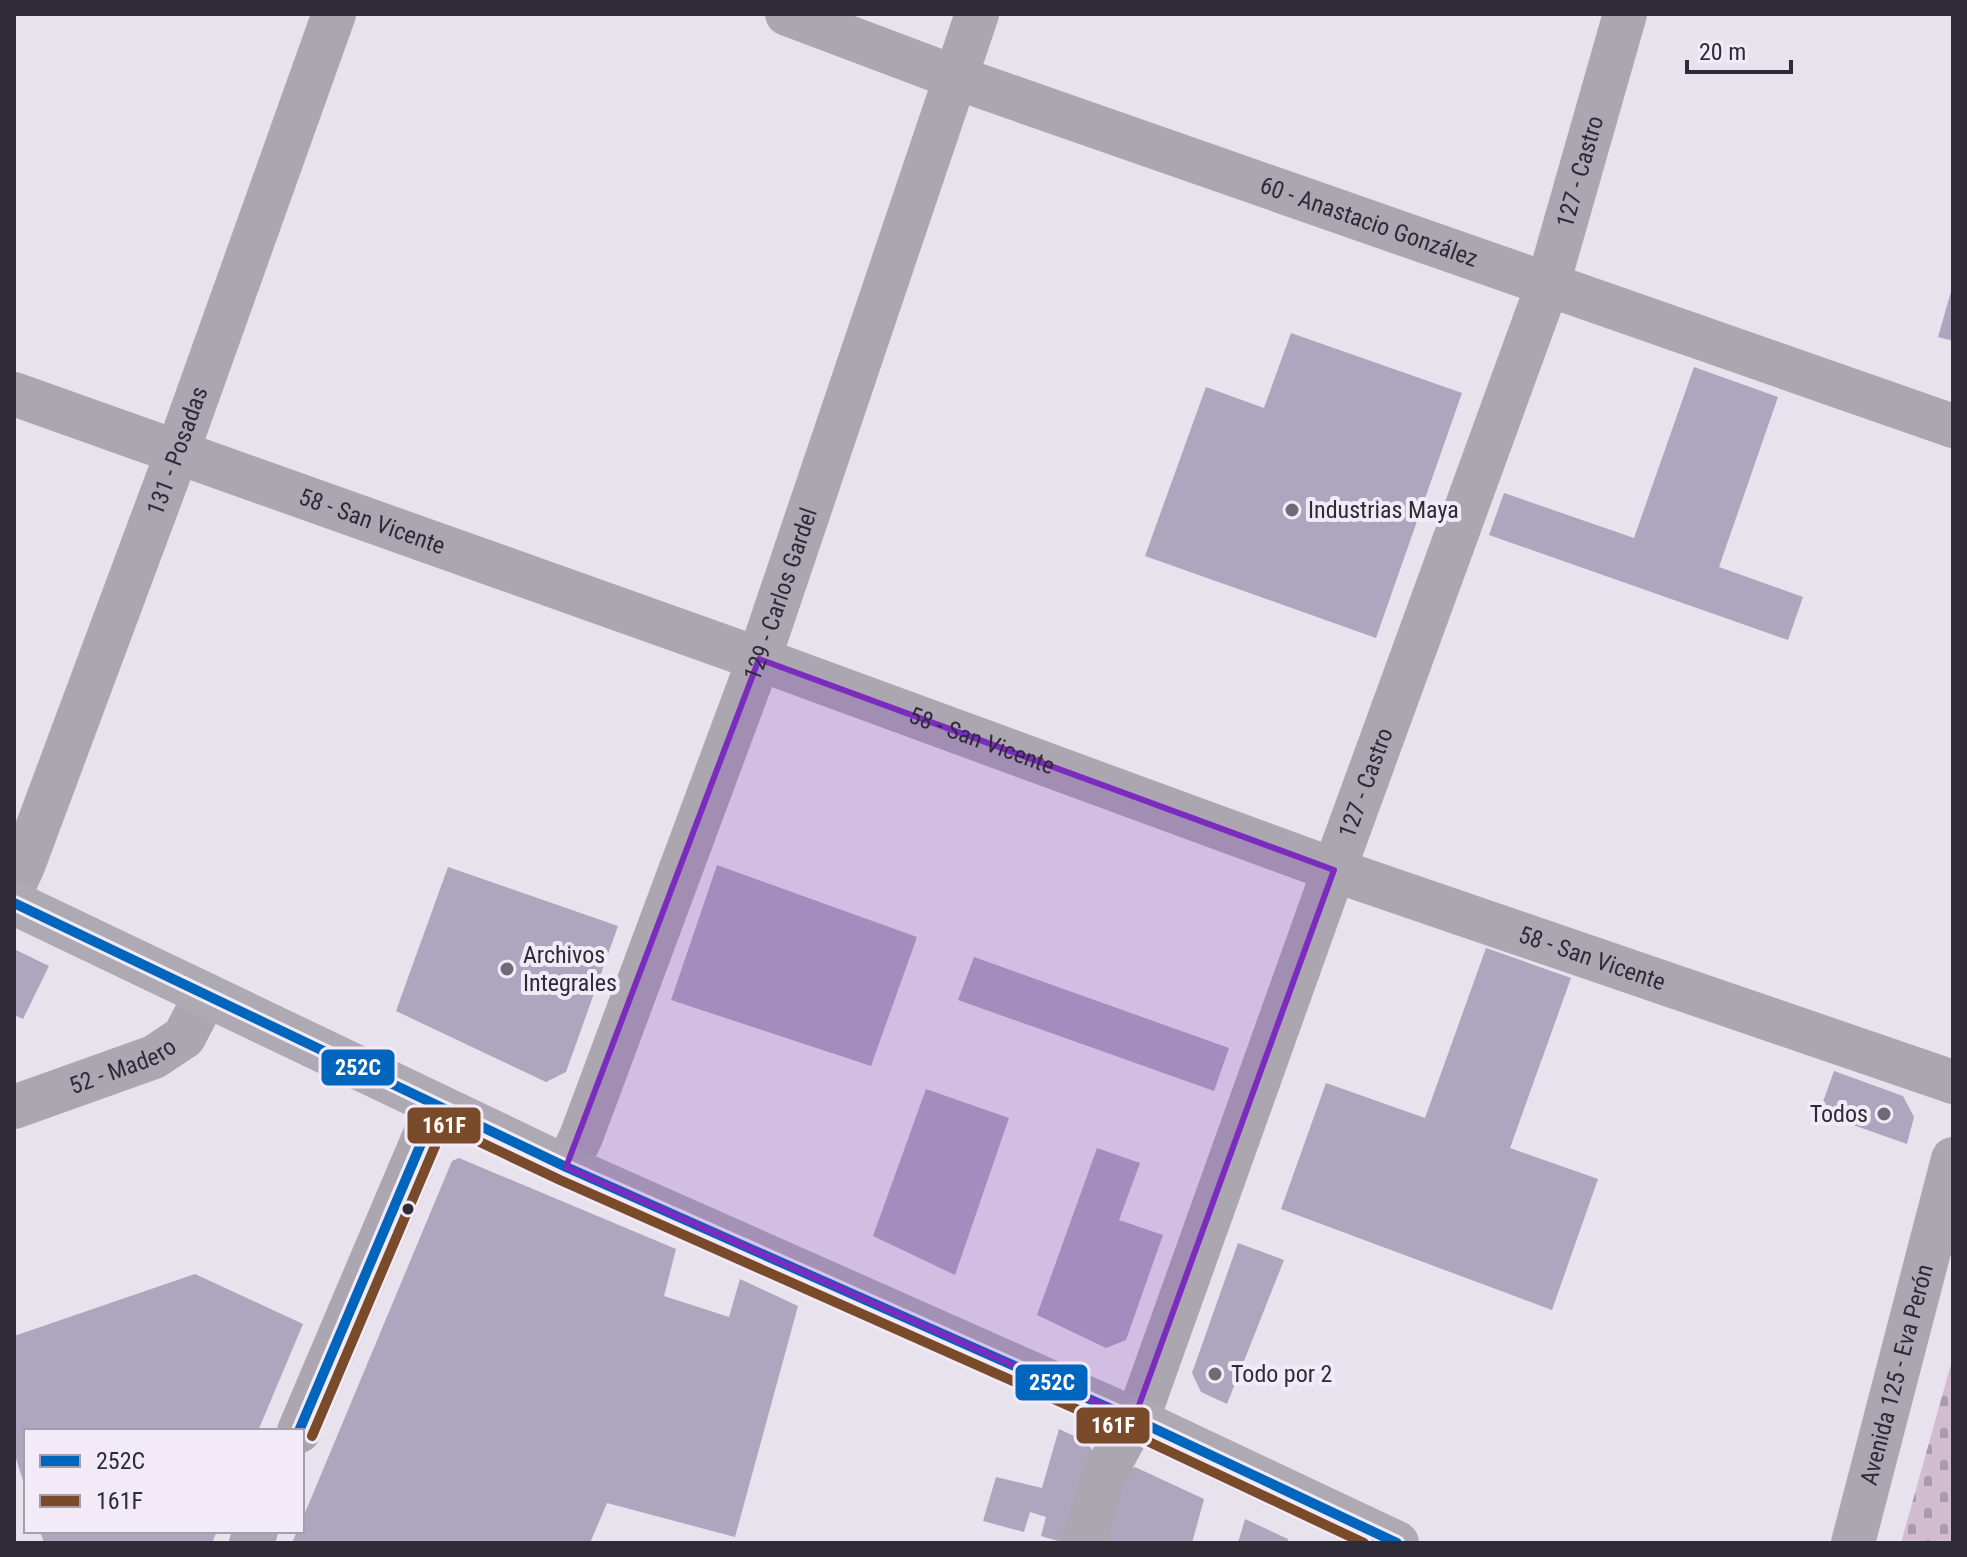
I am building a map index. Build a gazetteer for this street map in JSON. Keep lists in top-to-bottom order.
{
  "streets": {
    "street": [
      "127 - Castro",
      "60 - Anastacio González",
      "131 - Posadas",
      "58 - San Vicente",
      "129 - Carlos Gardel",
      "52 - Madero",
      "Avenida 125 - Eva Perón"
    ]
  },
  "crossings": [
    ["127 - Castro", "60 - Anastacio González"],
    ["127 - Castro", "58 - San Vicente"],
    ["60 - Anastacio González", "129 - Carlos Gardel"],
    ["131 - Posadas", "58 - San Vicente"],
    ["58 - San Vicente", "129 - Carlos Gardel"]
  ],
  "places": [
    "Industrias Maya",
    "Archivos Integrales",
    "Todos",
    "Todo por 2"
  ],
  "lines": ["transit line 252C", "transit line 161F"],
  "legend": ["252C", "161F"],
  "scale_bar": "20 m"
}
